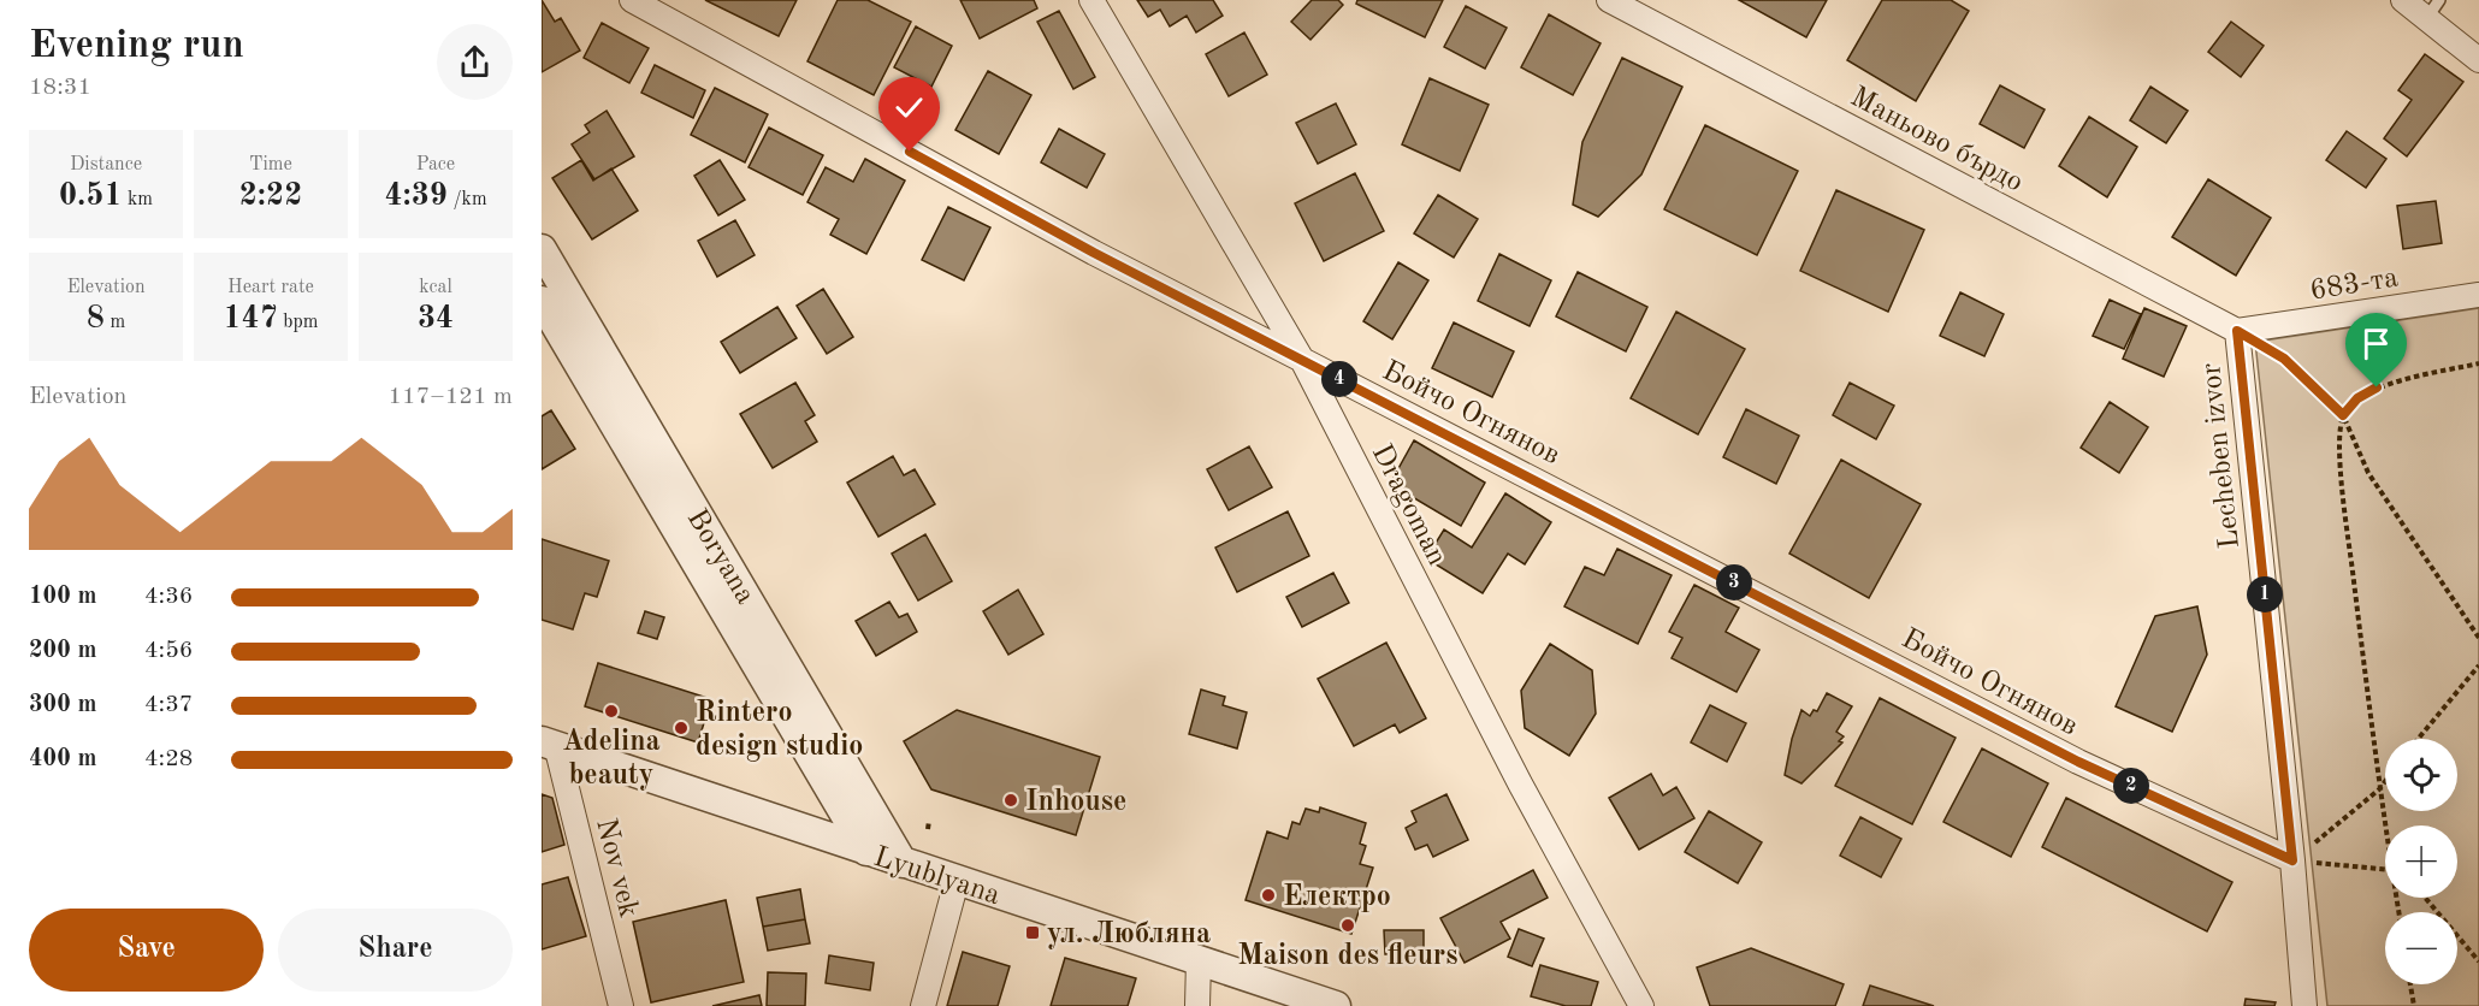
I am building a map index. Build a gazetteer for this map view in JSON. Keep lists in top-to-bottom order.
{
  "streets": {
    "street": [
      "Маньово бърдо",
      "683-та",
      "Бойчо Огнянов",
      "Lecheben izvor",
      "Dragoman",
      "Boryana",
      "Nov vek",
      "Lyublyana"
    ]
  },
  "crossings": [
    ["Маньово бърдо", "683-та"],
    ["Маньово бърдо", "Lecheben izvor"],
    ["683-та", "Lecheben izvor"],
    ["Бойчо Огнянов", "Lecheben izvor"],
    ["Бойчо Огнянов", "Dragoman"],
    ["Boryana", "Lyublyana"],
    ["Nov vek", "Lyublyana"]
  ],
  "places": {
    "other": [
      "Adelina beauty",
      "Rintero design studio",
      "Inhouse",
      "Електро",
      "Maison des fleurs"
    ],
    "transit": ["ул. Любляна"]
  },
  "page": {
    "heading": ["Evening run", "18:31"],
    "stats": [
      ["Distance", "0.51 km"],
      ["Time", "2:22"],
      ["Pace", "4:39 /km"],
      ["Elevation", "8 m"],
      ["Heart rate", "147 bpm"],
      ["kcal", "34"]
    ],
    "pins": [
      "4",
      "3",
      "1",
      "2"
    ],
    "chart": ["Elevation", "117–121 m"],
    "list": [
      {
        "name": "100 m",
        "note": "4:36"
      },
      {
        "name": "200 m",
        "note": "4:56"
      },
      {
        "name": "300 m",
        "note": "4:37"
      },
      {
        "name": "400 m",
        "note": "4:28"
      }
    ],
    "map_buttons": ["+", "−"],
    "buttons": ["Save", "Share"]
  }
}
